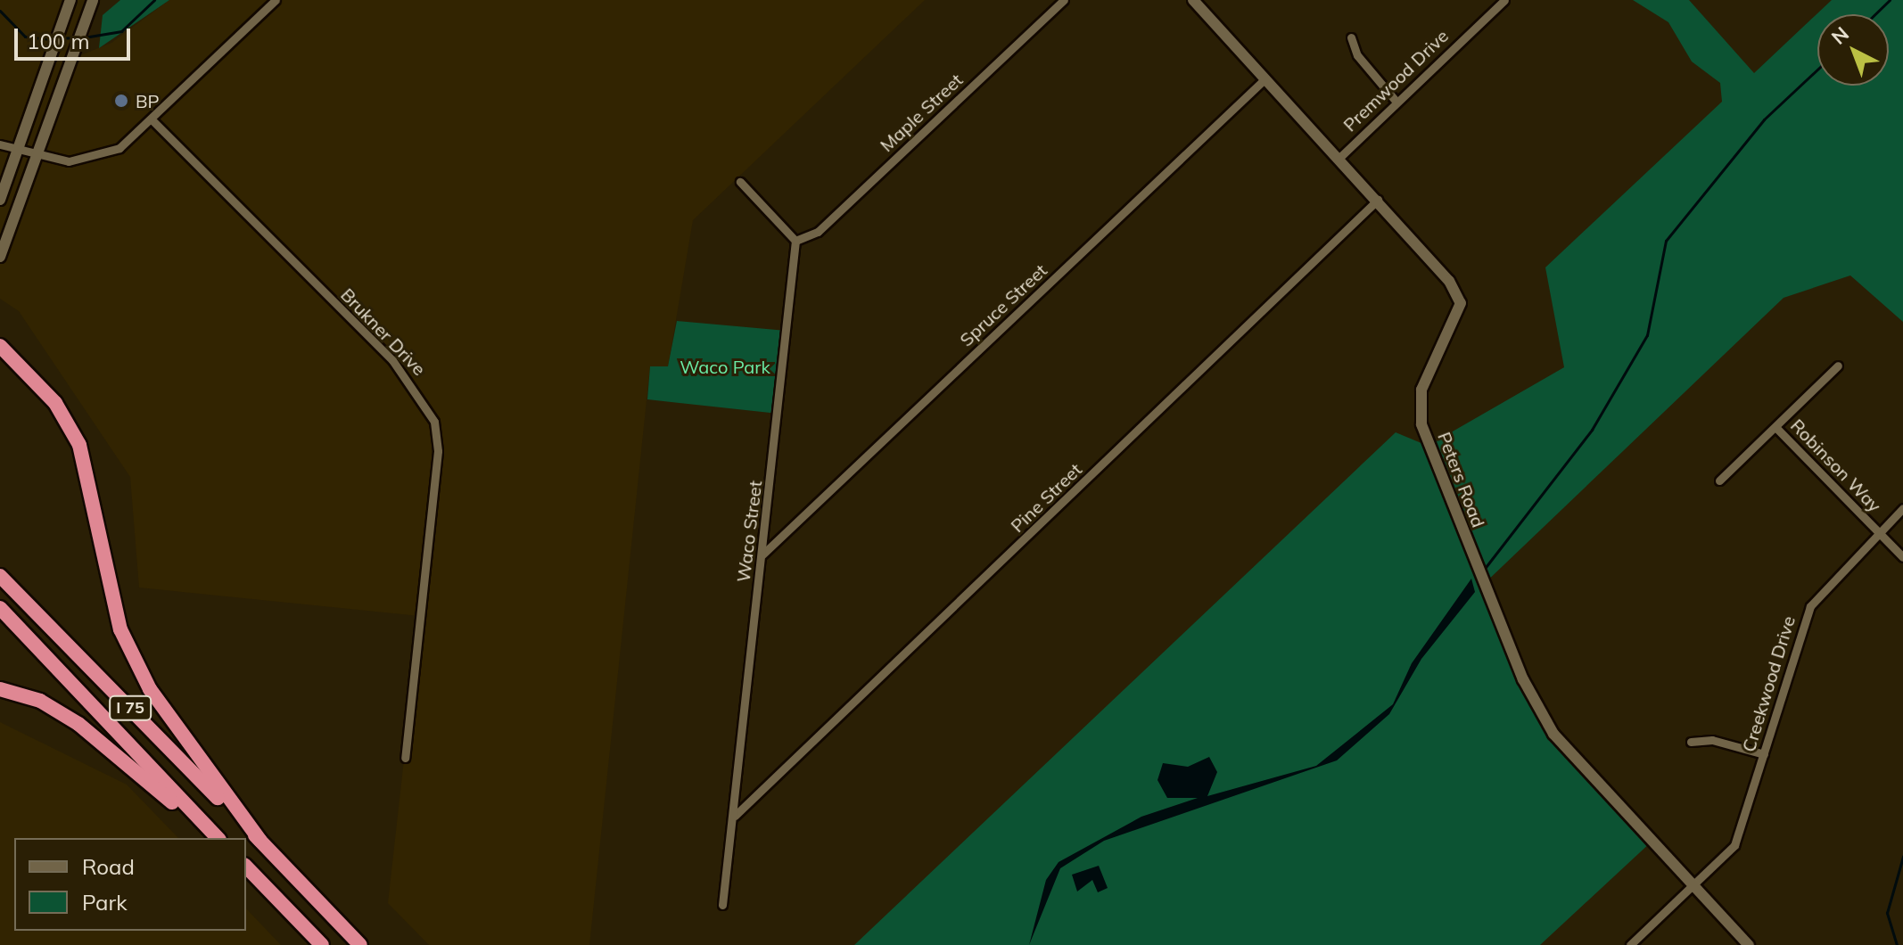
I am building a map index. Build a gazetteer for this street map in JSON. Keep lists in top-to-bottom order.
{
  "streets": {
    "highway": ["I 75"],
    "street": [
      "Premwood Drive",
      "Maple Street",
      "Spruce Street",
      "Brukner Drive",
      "Robinson Way",
      "Peters Road",
      "Pine Street",
      "Waco Street",
      "Creekwood Drive"
    ]
  },
  "crossings": [
    ["Premwood Drive", "Peters Road"],
    ["Maple Street", "Waco Street"],
    ["Spruce Street", "Peters Road"],
    ["Spruce Street", "Waco Street"],
    ["Robinson Way", "Creekwood Drive"],
    ["Peters Road", "Pine Street"],
    ["Peters Road", "Creekwood Drive"],
    ["Pine Street", "Waco Street"]
  ],
  "parks": ["Waco Park"],
  "places": ["BP"],
  "legend": ["Road", "Park"],
  "scale_bar": "100 m",
  "north": "top left"
}
